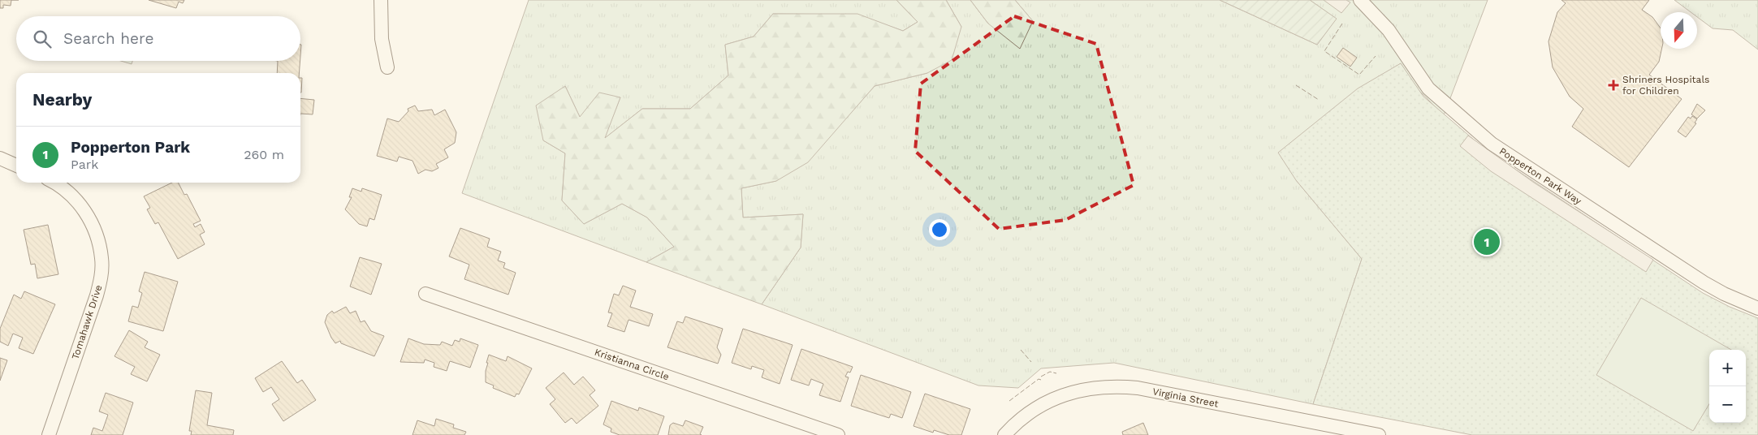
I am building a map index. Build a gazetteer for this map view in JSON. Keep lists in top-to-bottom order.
{
  "streets": {
    "street": [
      "Popperton Park Way",
      "Tomahawk Drive",
      "Kristianna Circle",
      "Virginia Street"
    ]
  },
  "places": {
    "health": ["Shriners Hospitals for Children"]
  },
  "north": "bottom",
  "page": {
    "search": "Search here",
    "heading": "Nearby",
    "list": [
      {
        "mark": "1",
        "name": "Popperton Park",
        "note": "Park",
        "value": "260 m"
      }
    ],
    "pins": "1",
    "map_buttons": ["+", "−"]
  }
}
